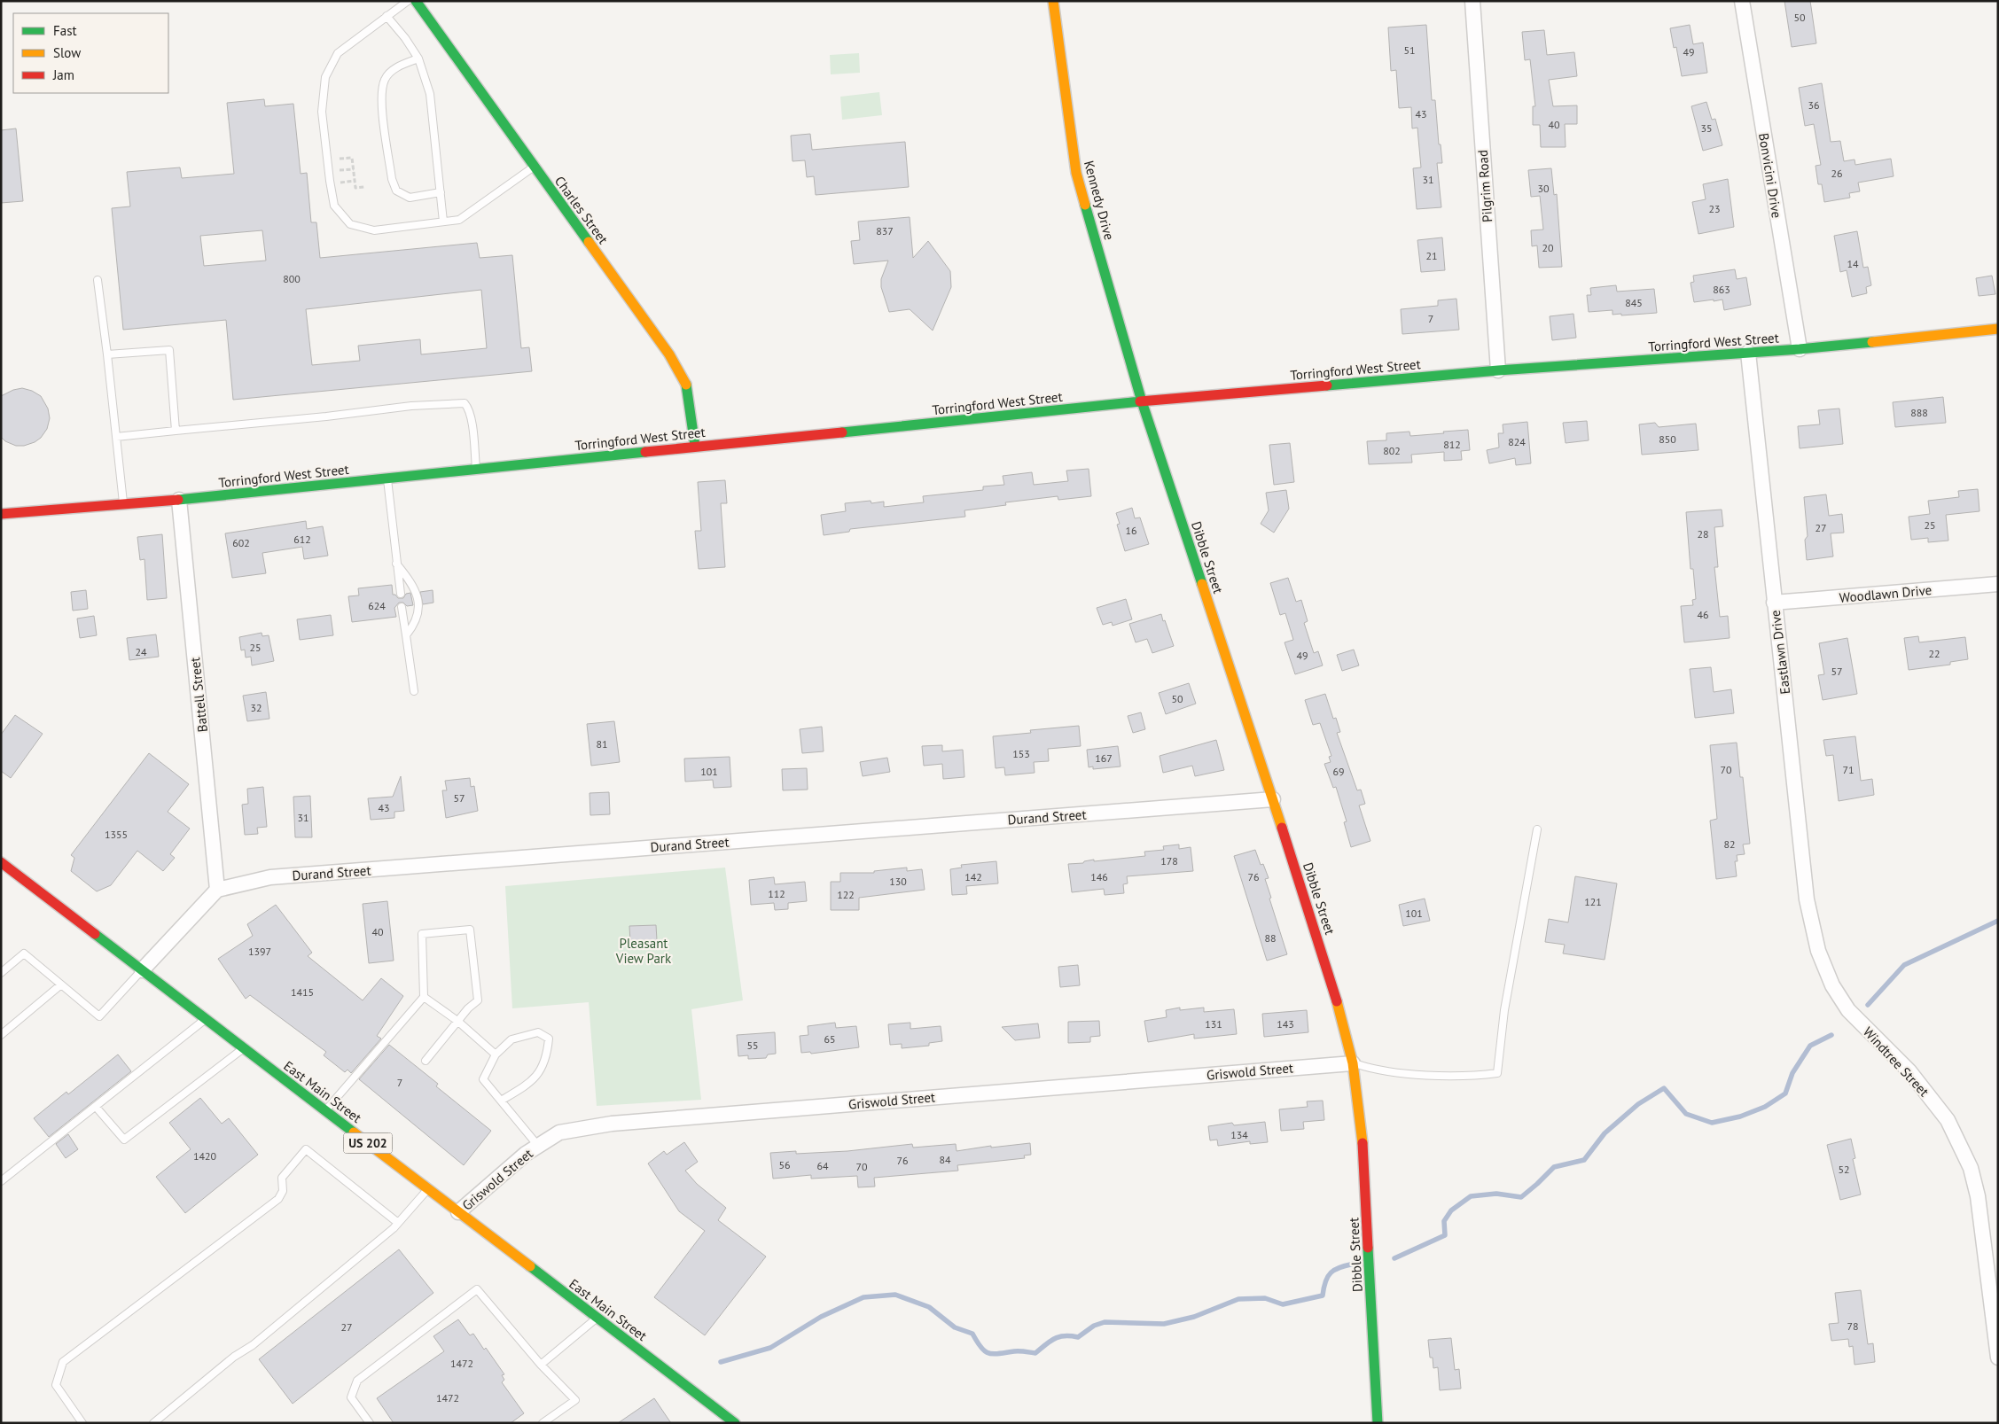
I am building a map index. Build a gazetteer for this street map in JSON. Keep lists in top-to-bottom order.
{
  "streets": {
    "main road": [
      "Kennedy Drive",
      "Charles Street",
      "Torringford West Street",
      "Dibble Street",
      "East Main Street",
      "US 202"
    ],
    "street": [
      "Bonvicini Drive",
      "Pilgrim Road",
      "Woodlawn Drive",
      "Eastlawn Drive",
      "Battell Street",
      "Durand Street",
      "Windtree Street",
      "Griswold Street"
    ]
  },
  "crossings": [
    ["Bonvicini Drive", "Torringford West Street"],
    ["Pilgrim Road", "Torringford West Street"],
    ["Kennedy Drive", "Torringford West Street"],
    ["Kennedy Drive", "Dibble Street"],
    ["Charles Street", "Torringford West Street"],
    ["Torringford West Street", "Dibble Street"],
    ["Torringford West Street", "Eastlawn Drive"],
    ["Torringford West Street", "Battell Street"],
    ["Dibble Street", "Durand Street"],
    ["Dibble Street", "Griswold Street"],
    ["Woodlawn Drive", "Eastlawn Drive"],
    ["Eastlawn Drive", "Windtree Street"],
    ["Battell Street", "Durand Street"],
    ["Griswold Street", "East Main Street"]
  ],
  "parks": ["Pleasant View Park"],
  "house_numbers": [
    "50",
    "51",
    "49",
    "36",
    "43",
    "40",
    "35",
    "26",
    "31",
    "30",
    "23",
    "837",
    "20",
    "21",
    "14",
    "800",
    "863",
    "845",
    "7",
    "888",
    "850",
    "824",
    "812",
    "802",
    "25",
    "27",
    "16",
    "28",
    "612",
    "602",
    "624",
    "46",
    "25",
    "24",
    "22",
    "49",
    "57",
    "50",
    "32",
    "81",
    "153",
    "167",
    "70",
    "71",
    "101",
    "69",
    "57",
    "43",
    "31",
    "1355",
    "82",
    "178",
    "142",
    "146",
    "76",
    "130",
    "112",
    "122",
    "121",
    "101",
    "40",
    "88",
    "1397",
    "1415",
    "131",
    "143",
    "65",
    "55",
    "7",
    "134",
    "1420",
    "84",
    "76",
    "56",
    "64",
    "70",
    "52",
    "78",
    "27",
    "1472",
    "1472"
  ],
  "legend": ["Fast", "Slow", "Jam"]
}
